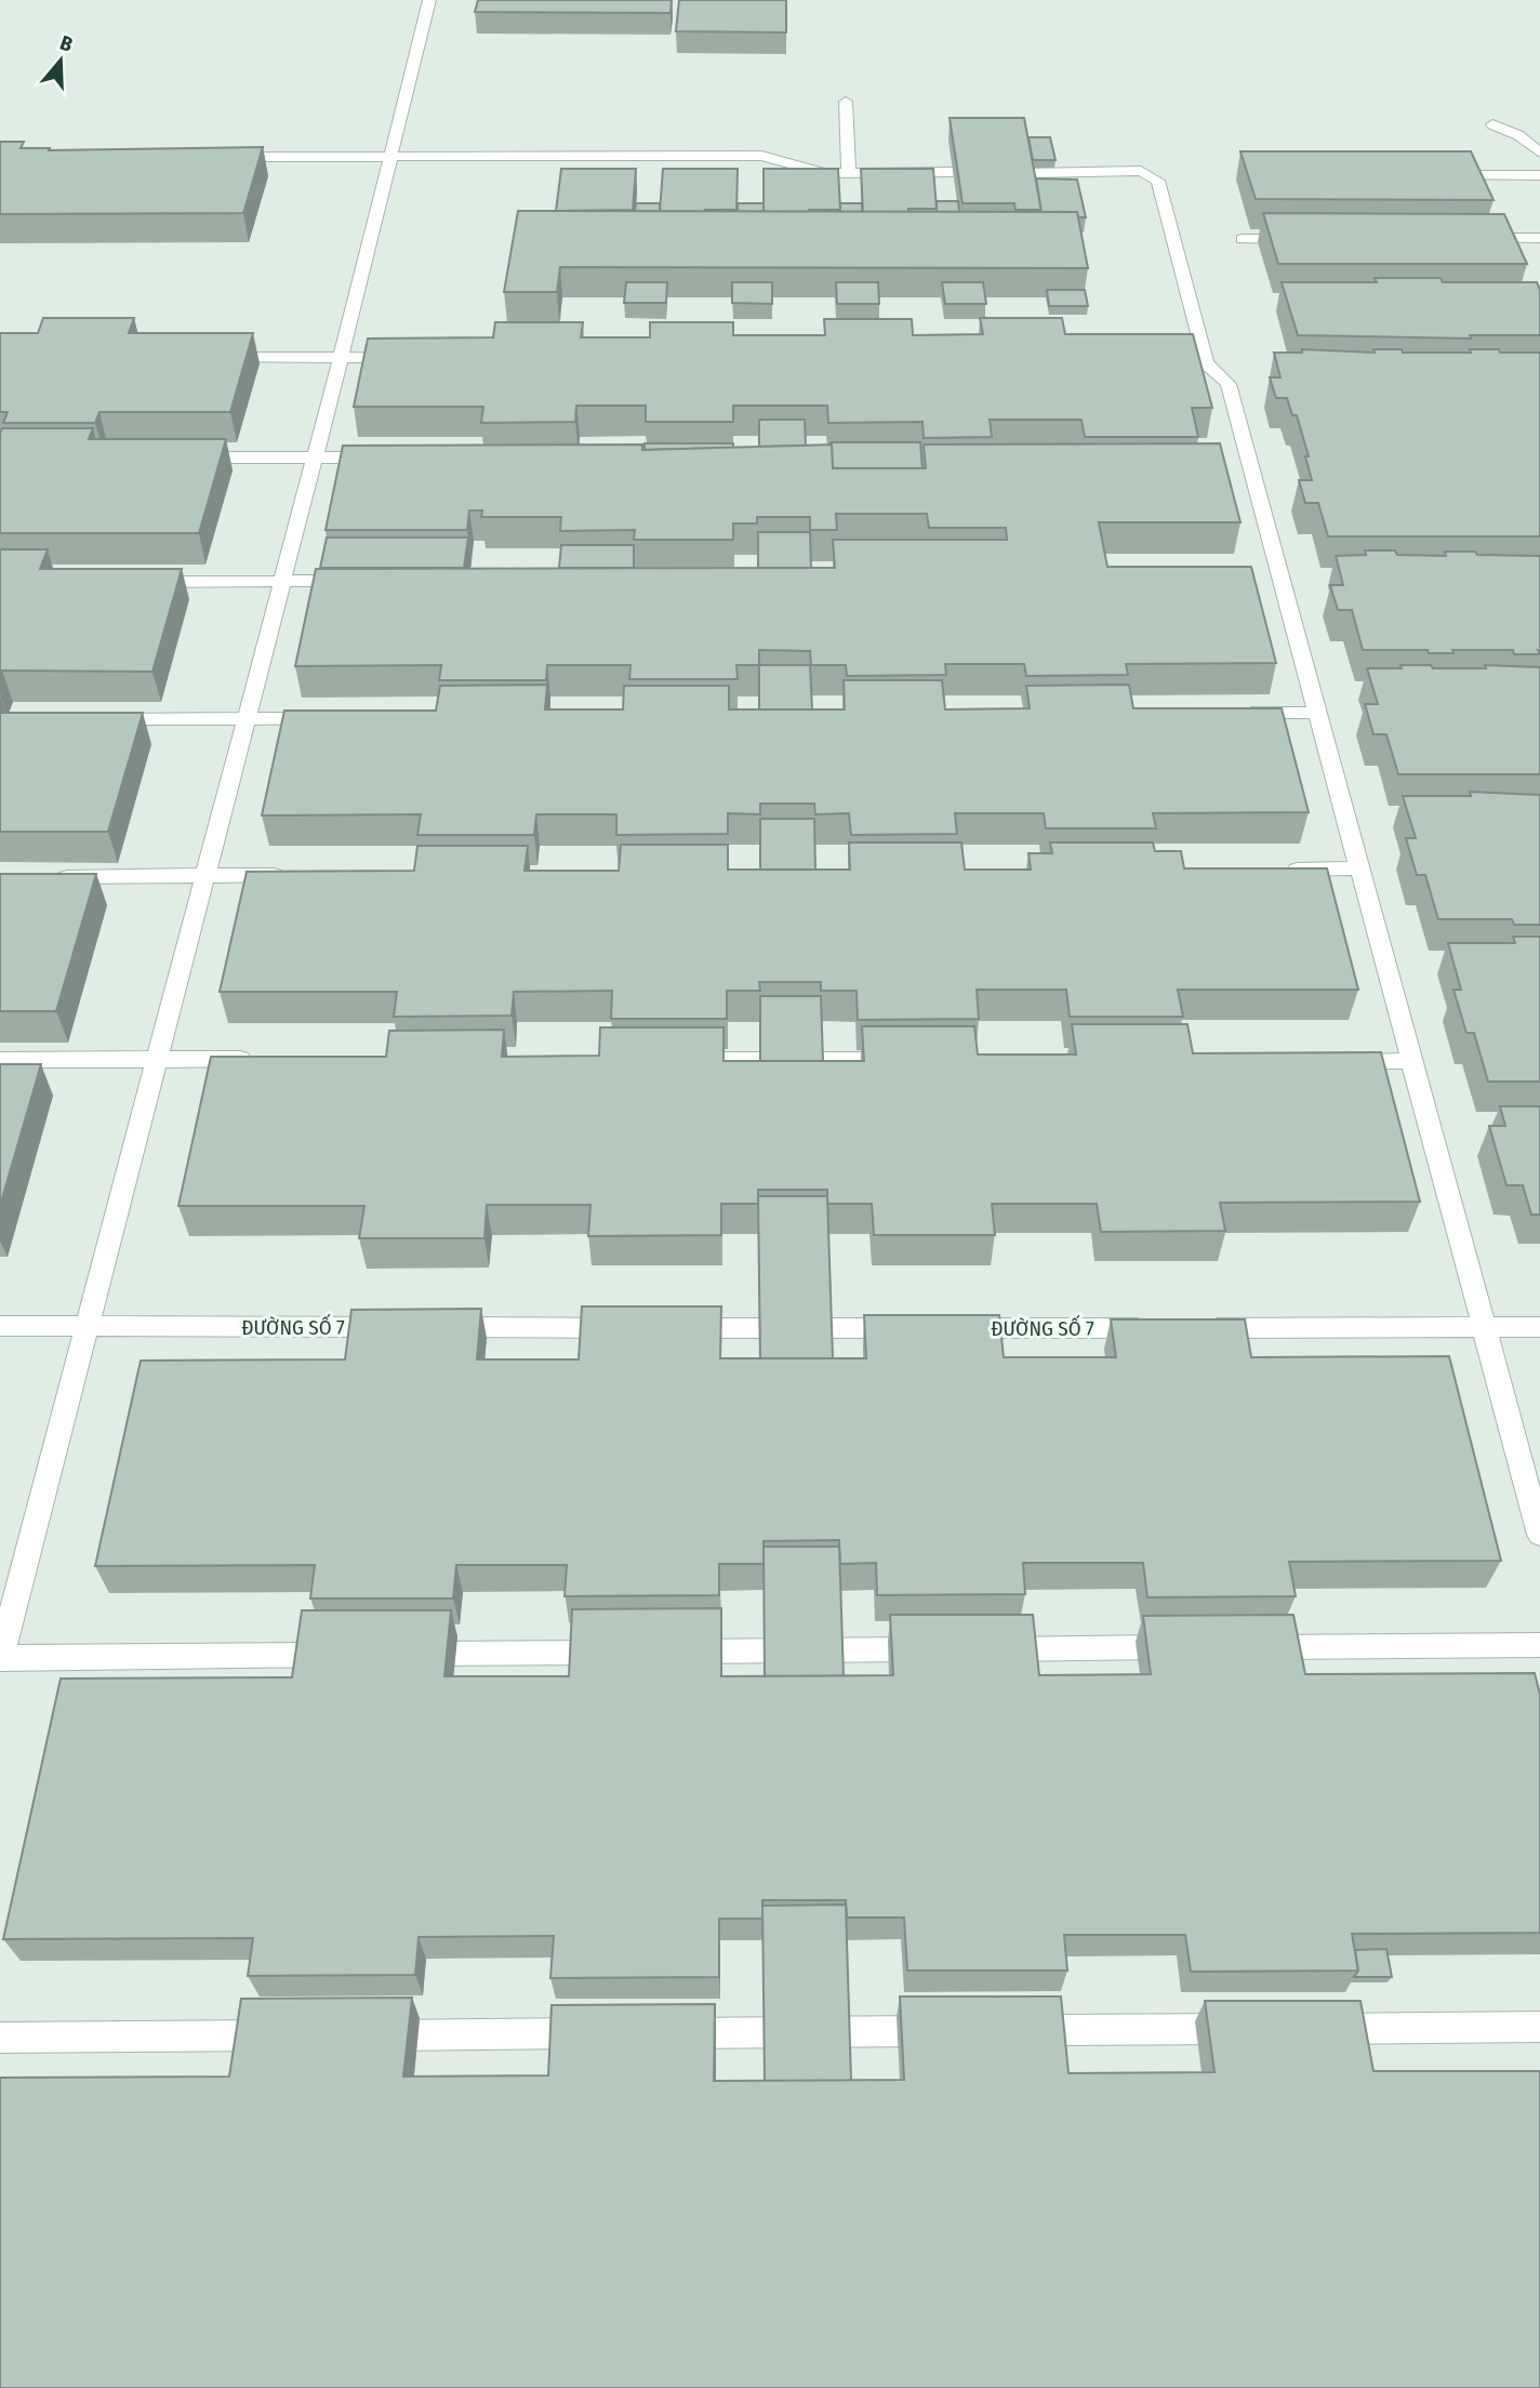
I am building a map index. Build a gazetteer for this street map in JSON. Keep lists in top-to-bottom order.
{
  "streets": {
    "lane": ["ĐƯỜNG SỐ 7"]
  },
  "north": "top"
}
